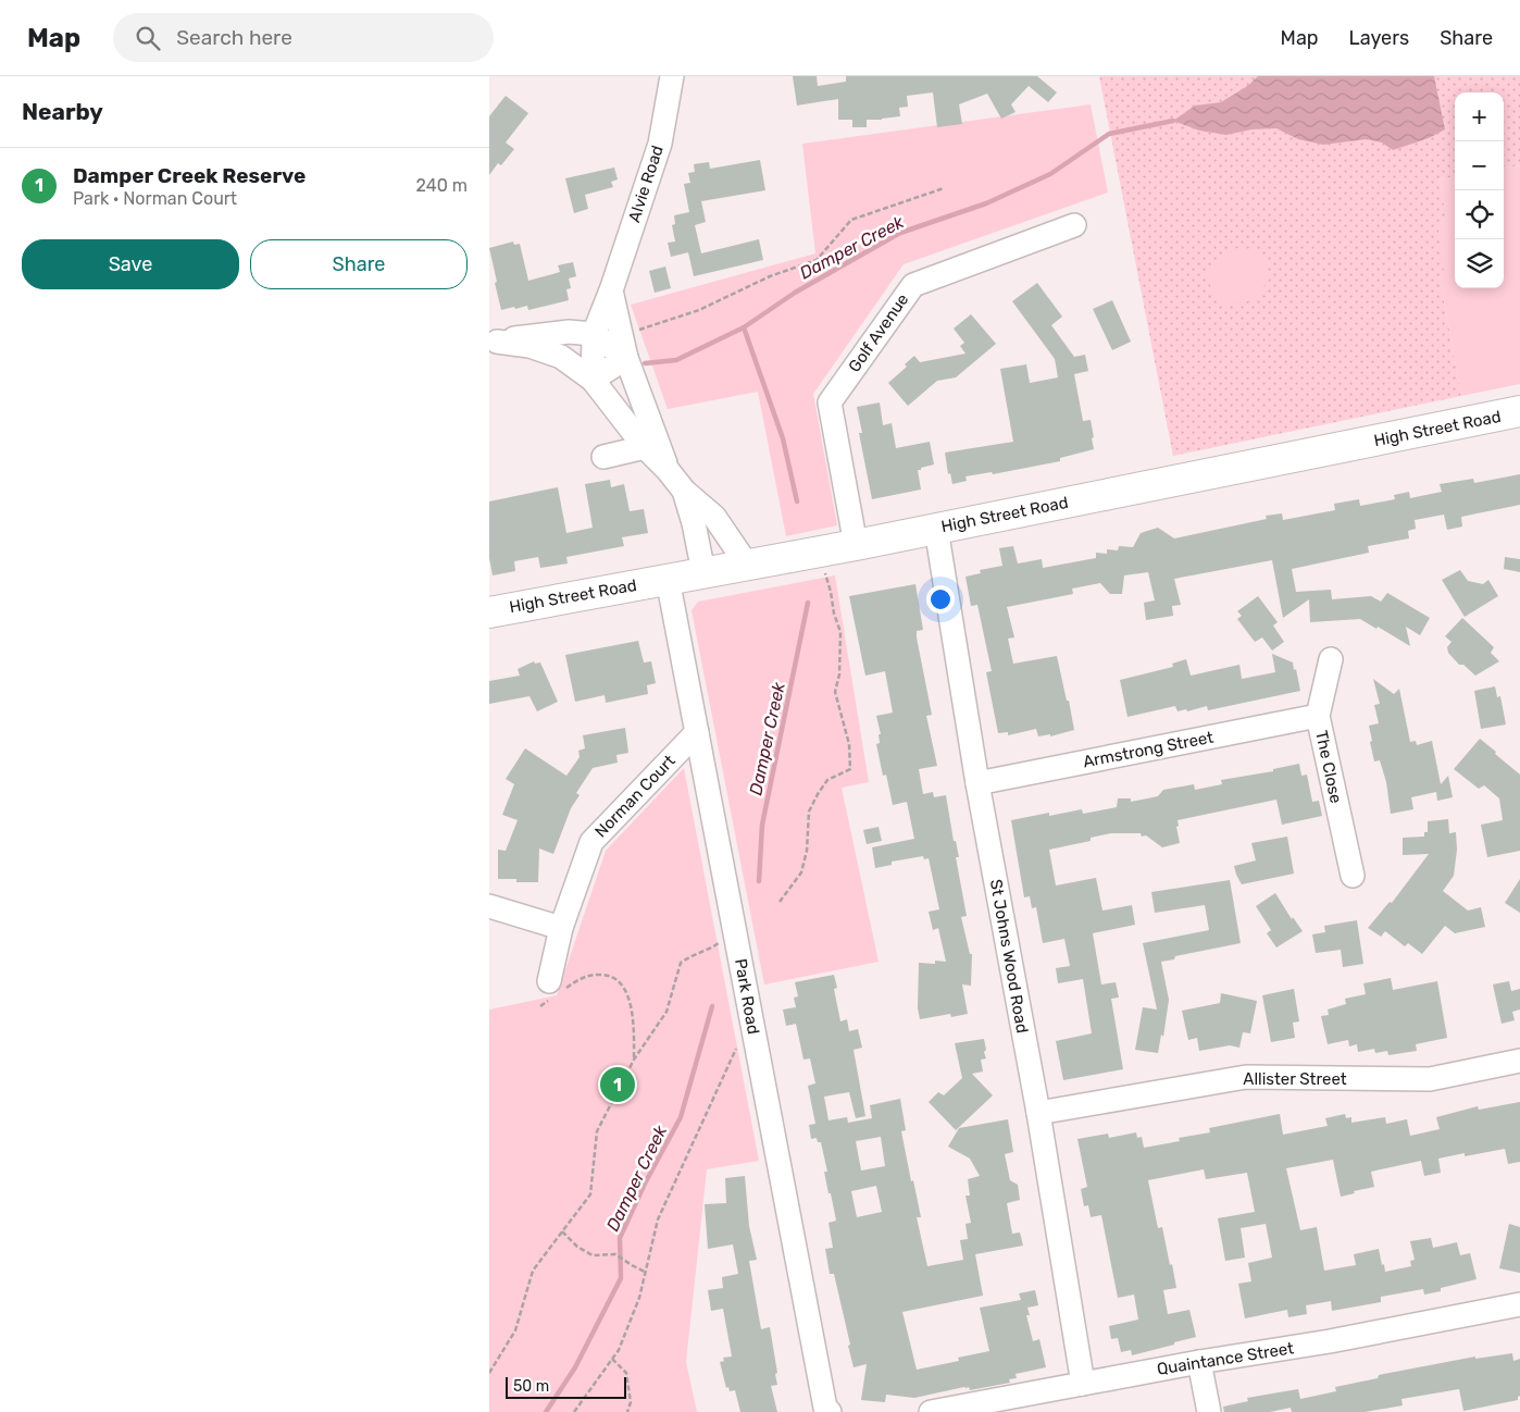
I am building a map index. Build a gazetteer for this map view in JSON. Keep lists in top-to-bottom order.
{
  "streets": {
    "main road": ["High Street Road"],
    "street": [
      "Alvie Road",
      "Golf Avenue",
      "Armstrong Street",
      "The Close",
      "Norman Court",
      "St Johns Wood Road",
      "Park Road",
      "Allister Street",
      "Quaintance Street"
    ]
  },
  "crossings": [
    ["Alvie Road", "High Street Road"],
    ["Golf Avenue", "High Street Road"],
    ["High Street Road", "St Johns Wood Road"],
    ["High Street Road", "Park Road"],
    ["Armstrong Street", "The Close"],
    ["Armstrong Street", "St Johns Wood Road"],
    ["Norman Court", "Park Road"],
    ["St Johns Wood Road", "Allister Street"],
    ["St Johns Wood Road", "Quaintance Street"]
  ],
  "water": ["Damper Creek"],
  "scale_bar": "50 m",
  "page": {
    "header": "Map",
    "search": "Search here",
    "nav": ["Map", "Layers", "Share"],
    "heading": "Nearby",
    "map_buttons": ["+", "−"],
    "list": [
      {
        "mark": "1",
        "name": "Damper Creek Reserve",
        "note": "Park · Norman Court",
        "value": "240 m"
      }
    ],
    "buttons": ["Save", "Share"],
    "pins": "1",
    "scale": "50 m"
  }
}
